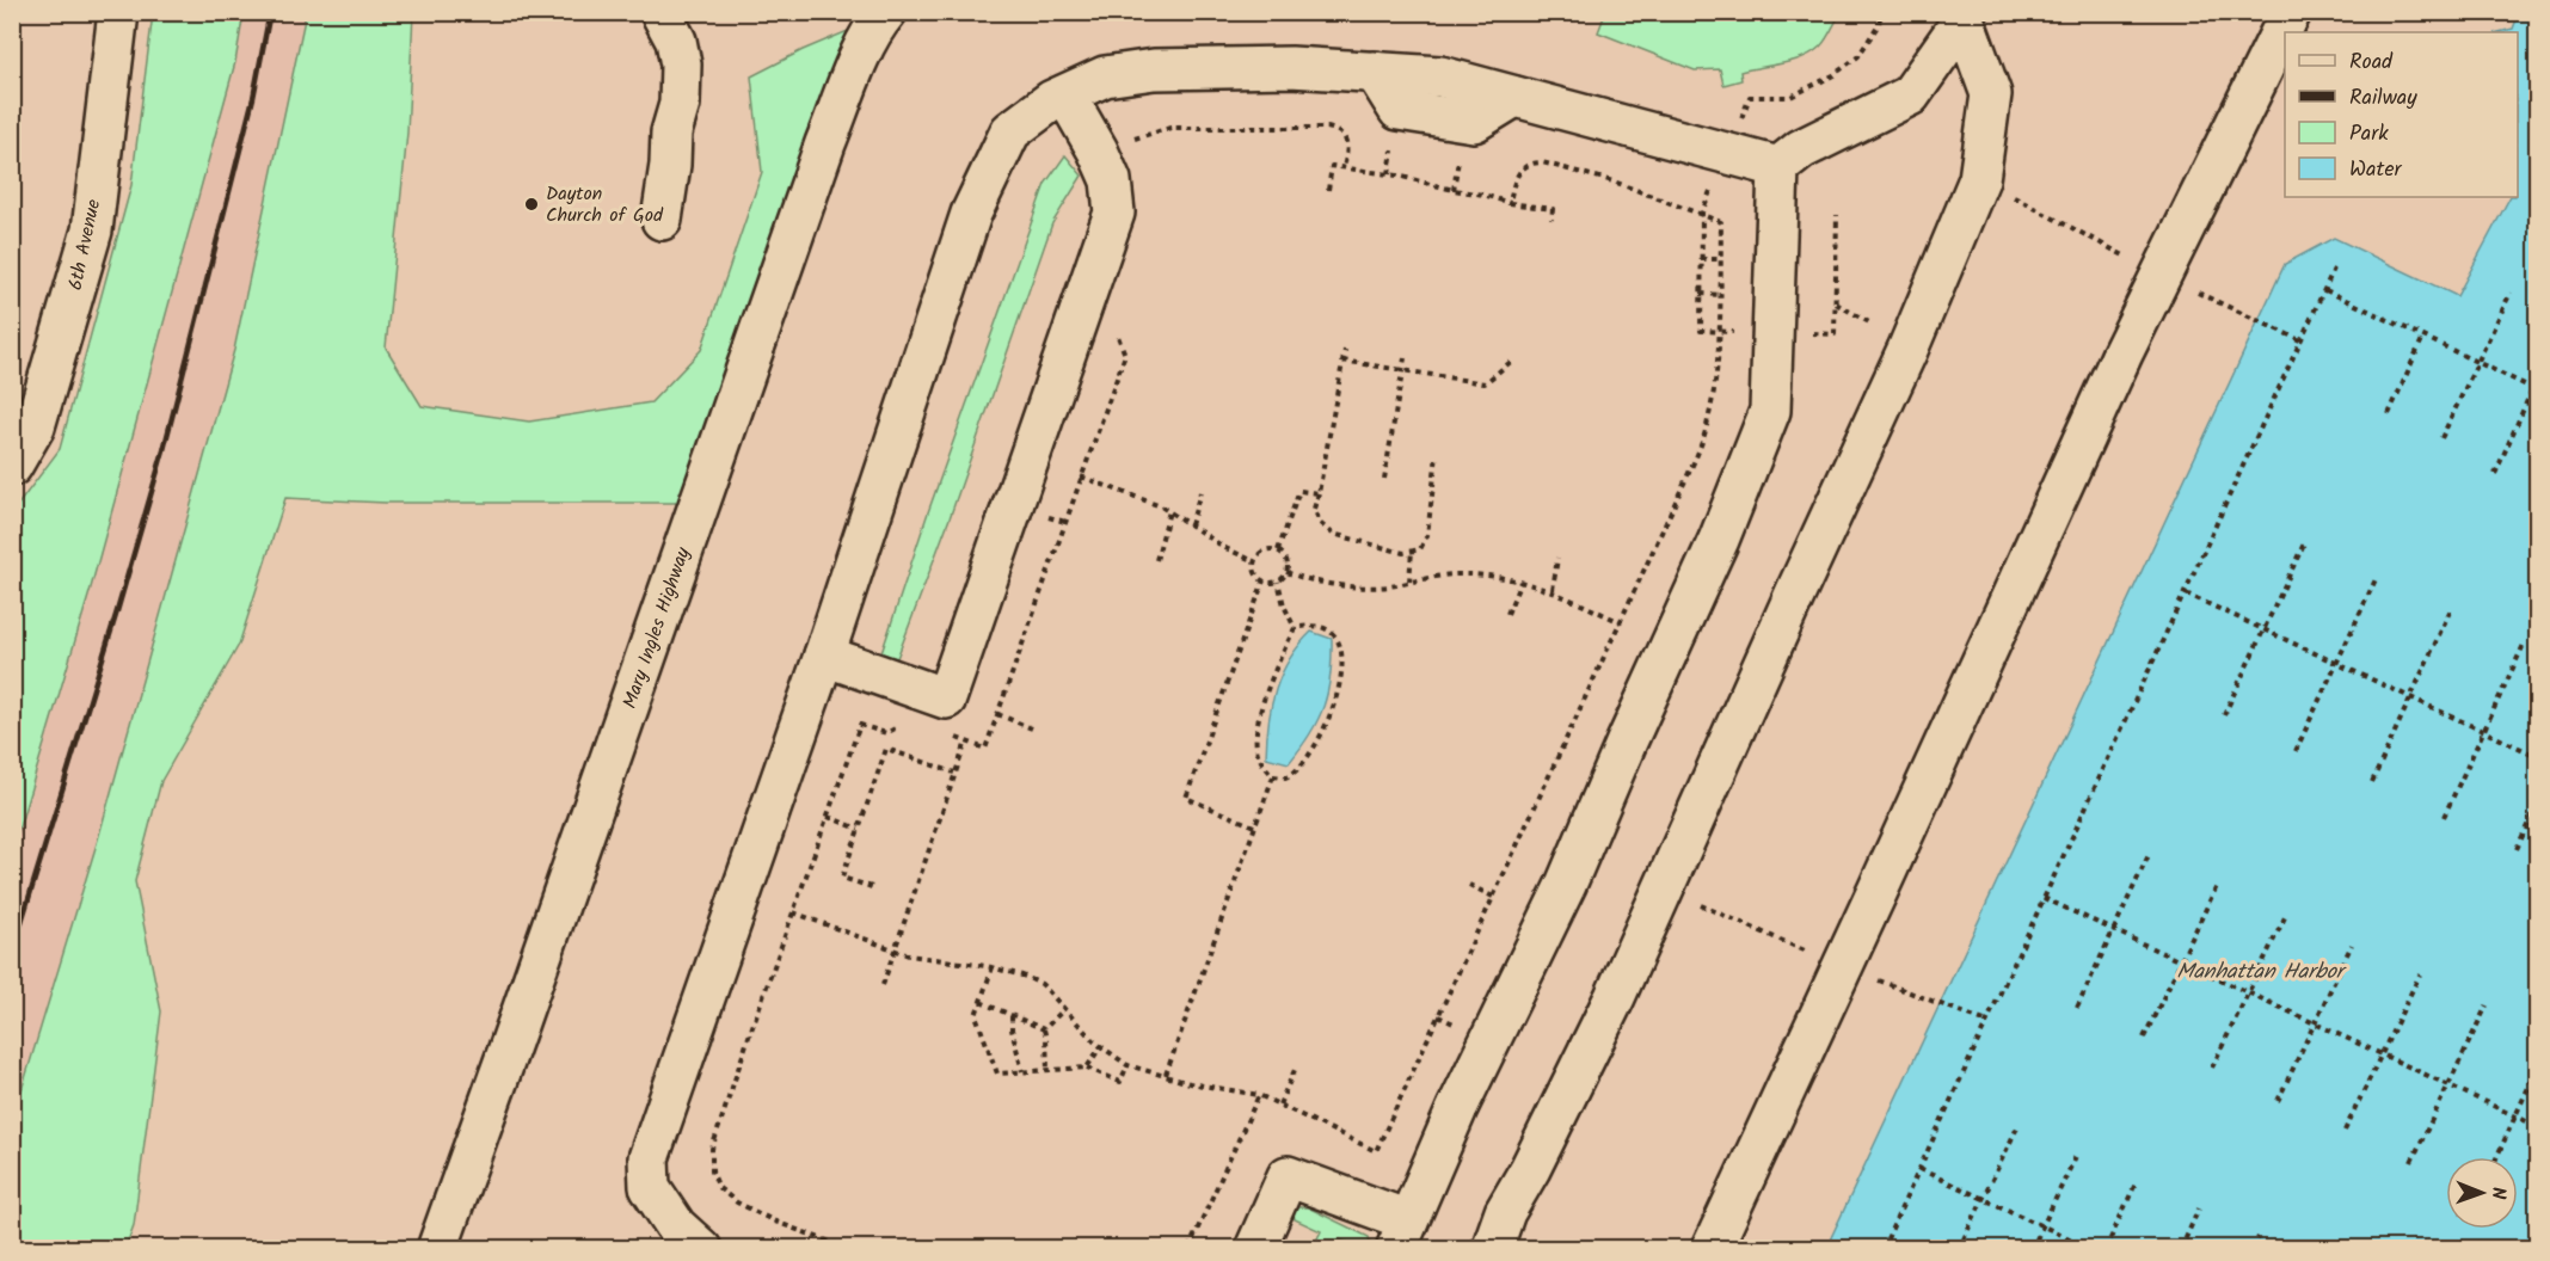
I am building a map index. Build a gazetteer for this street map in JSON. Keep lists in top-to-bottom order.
{
  "streets": {
    "street": ["6th Avenue", "Mary Ingles Highway"]
  },
  "water": ["Manhattan Harbor"],
  "places": ["Dayton Church of God"],
  "legend": [
    "Road",
    "Railway",
    "Park",
    "Water"
  ],
  "north": "right"
}
